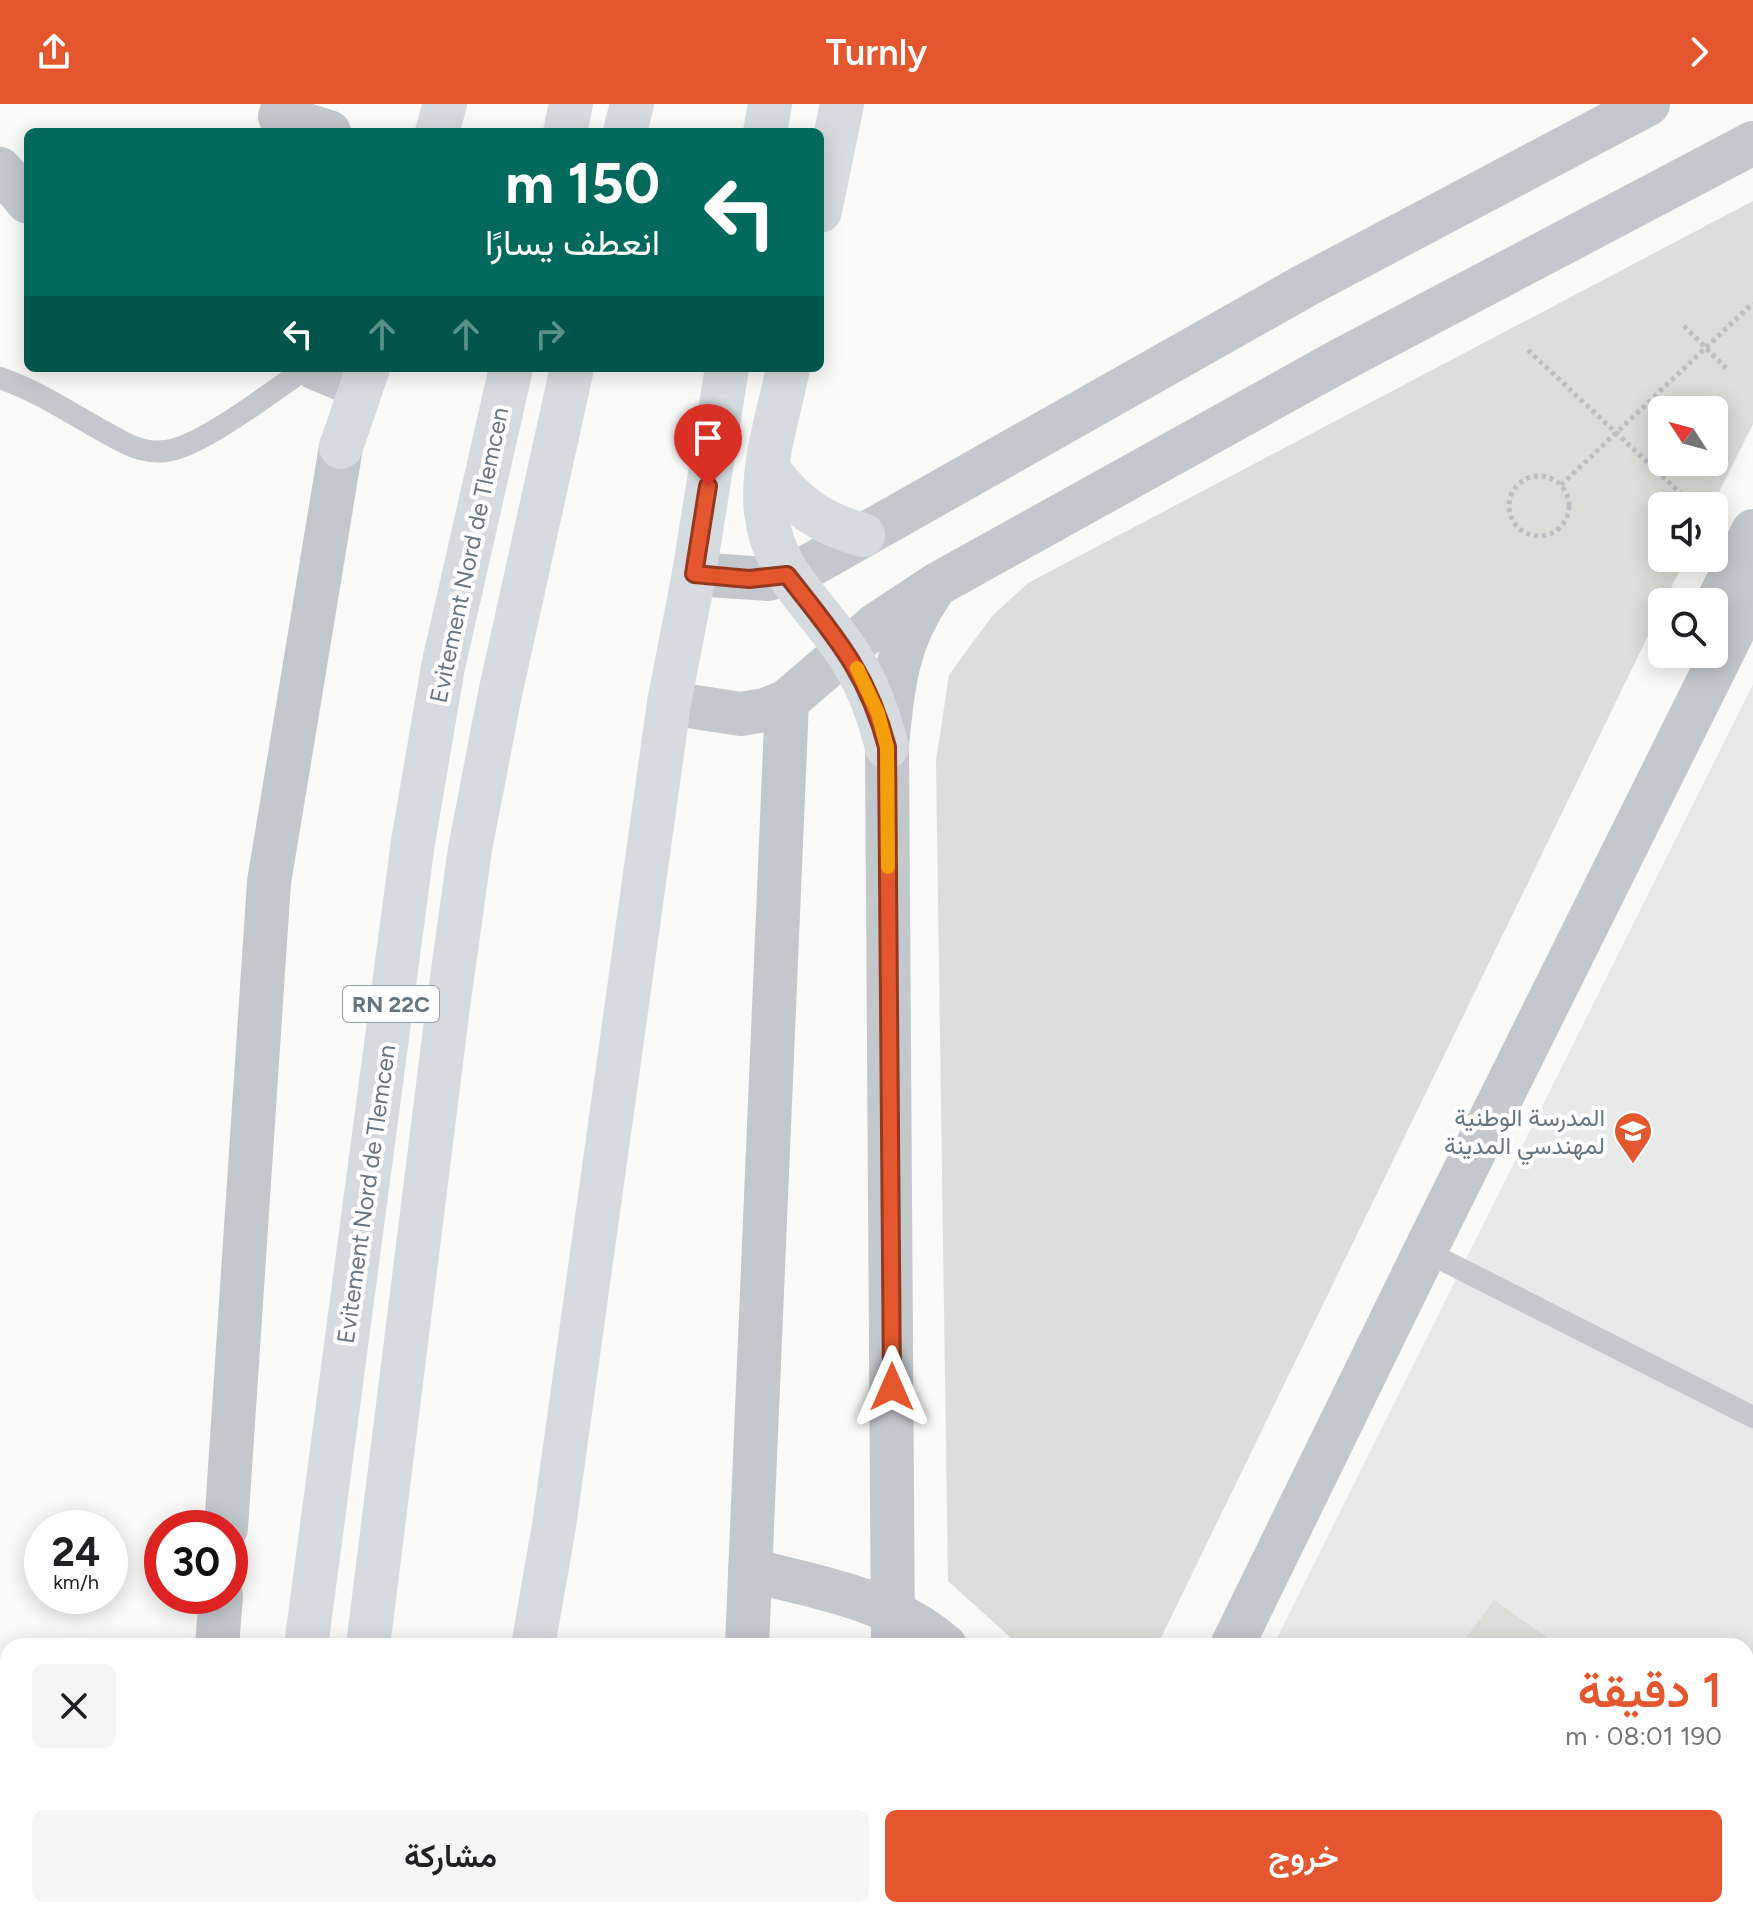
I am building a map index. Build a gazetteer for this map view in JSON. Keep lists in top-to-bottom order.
{
  "streets": {
    "main road": ["Evitement Nord de Tlemcen", "RN 22C"]
  },
  "places": {
    "school or university": ["المدرسة الوطنية لمهندسي المدينة"]
  },
  "north": "top left",
  "page": {
    "header": "Turnly",
    "turn": ["150 m", "انعطف يسارًا"],
    "speed": "24 km/h",
    "limit": "30",
    "heading": ["1 دقيقة", "190 m · 08:01"],
    "buttons": ["خروج", "مشاركة"]
  }
}
